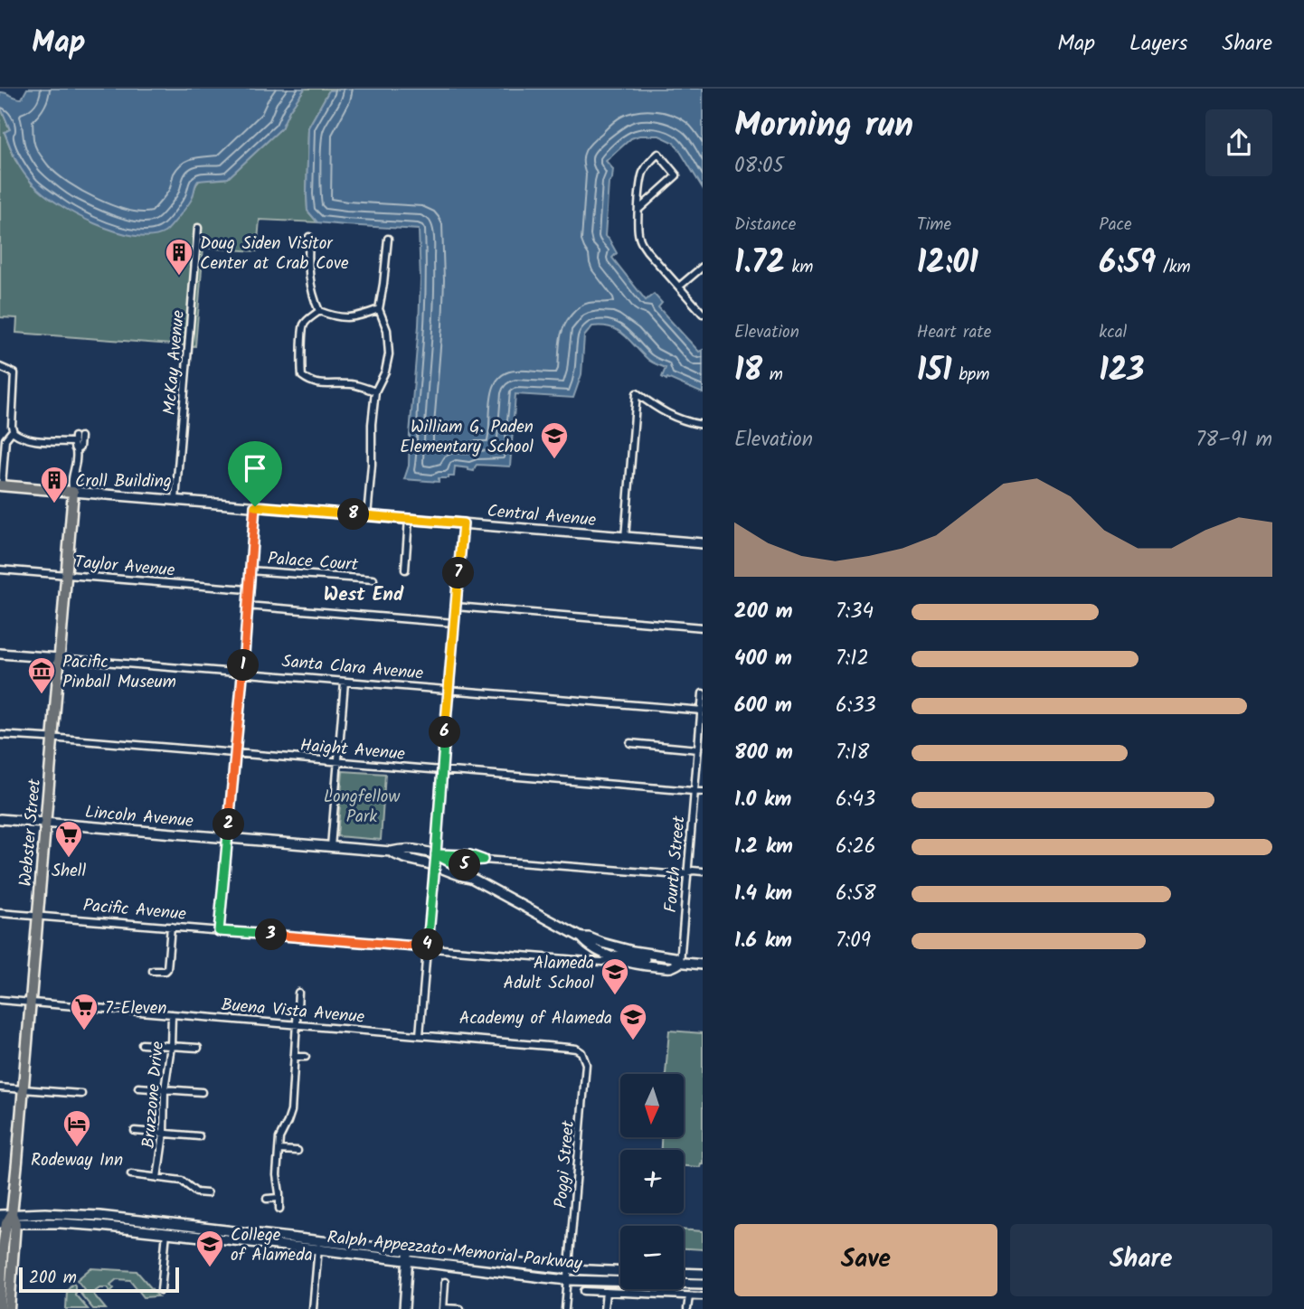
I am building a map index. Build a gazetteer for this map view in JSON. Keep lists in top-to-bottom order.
{
  "streets": {
    "main road": ["Central Avenue", "Webster Street"],
    "street": [
      "McKay Avenue",
      "Palace Court",
      "Taylor Avenue",
      "Santa Clara Avenue",
      "Haight Avenue",
      "Lincoln Avenue",
      "Fourth Street",
      "Pacific Avenue",
      "Buena Vista Avenue",
      "Bruzzone Drive",
      "Poggi Street",
      "Ralph Appezzato Memorial Parkway"
    ]
  },
  "crossings": [
    ["McKay Avenue", "Central Avenue"],
    ["Central Avenue", "Webster Street"],
    ["Taylor Avenue", "Webster Street"],
    ["Santa Clara Avenue", "Webster Street"],
    ["Santa Clara Avenue", "Fourth Street"],
    ["Haight Avenue", "Webster Street"],
    ["Haight Avenue", "Fourth Street"],
    ["Lincoln Avenue", "Webster Street"],
    ["Lincoln Avenue", "Fourth Street"],
    ["Webster Street", "Pacific Avenue"],
    ["Webster Street", "Buena Vista Avenue"],
    ["Webster Street", "Ralph Appezzato Memorial Parkway"],
    ["Buena Vista Avenue", "Bruzzone Drive"],
    ["Buena Vista Avenue", "Poggi Street"],
    ["Poggi Street", "Ralph Appezzato Memorial Parkway"]
  ],
  "districts": ["West End"],
  "parks": ["Longfellow Park"],
  "places": {
    "building": ["Doug Siden Visitor Center at Crab Cove", "Croll Building"],
    "school or university": [
      "William G. Paden Elementary School",
      "Alameda Adult School",
      "Academy of Alameda",
      "College of Alameda"
    ],
    "museum": ["Pacific Pinball Museum"],
    "supermarket": ["Shell", "7-Eleven"],
    "hotel": ["Rodeway Inn"]
  },
  "scale_bar": "200 m",
  "north": "bottom",
  "page": {
    "header": "Map",
    "nav": ["Map", "Layers", "Share"],
    "heading": ["Morning run", "08:05"],
    "stats": [
      ["Distance", "1.72 km"],
      ["Time", "12:01"],
      ["Pace", "6:59 /km"],
      ["Elevation", "18 m"],
      ["Heart rate", "151 bpm"],
      ["kcal", "123"]
    ],
    "chart": ["Elevation", "78–91 m"],
    "pins": [
      "8",
      "7",
      "1",
      "6",
      "2",
      "5",
      "3",
      "4"
    ],
    "list": [
      {
        "name": "200 m",
        "note": "7:34"
      },
      {
        "name": "400 m",
        "note": "7:12"
      },
      {
        "name": "600 m",
        "note": "6:33"
      },
      {
        "name": "800 m",
        "note": "7:18"
      },
      {
        "name": "1.0 km",
        "note": "6:43"
      },
      {
        "name": "1.2 km",
        "note": "6:26"
      },
      {
        "name": "1.4 km",
        "note": "6:58"
      },
      {
        "name": "1.6 km",
        "note": "7:09"
      }
    ],
    "map_buttons": ["+", "−"],
    "buttons": ["Save", "Share"],
    "scale": "200 m"
  }
}
